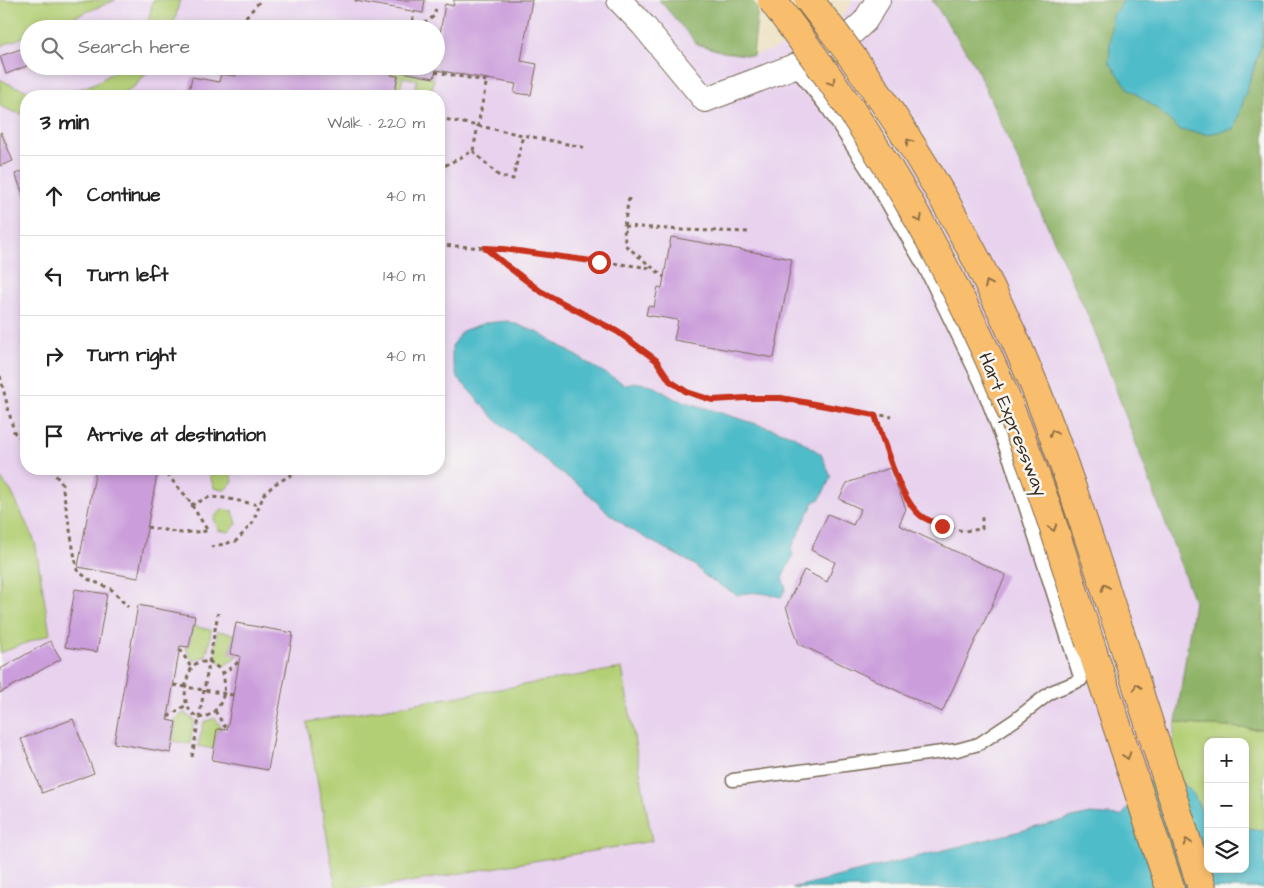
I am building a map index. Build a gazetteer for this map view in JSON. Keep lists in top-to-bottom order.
{
  "streets": {
    "highway": ["Hart Expressway"]
  },
  "page": {
    "search": "Search here",
    "heading": ["3 min", "Walk · 220 m"],
    "list": [
      ["Continue", "40 m"],
      ["Turn left", "140 m"],
      ["Turn right", "40 m"],
      "Arrive at destination"
    ],
    "map_buttons": ["+", "−"]
  }
}
